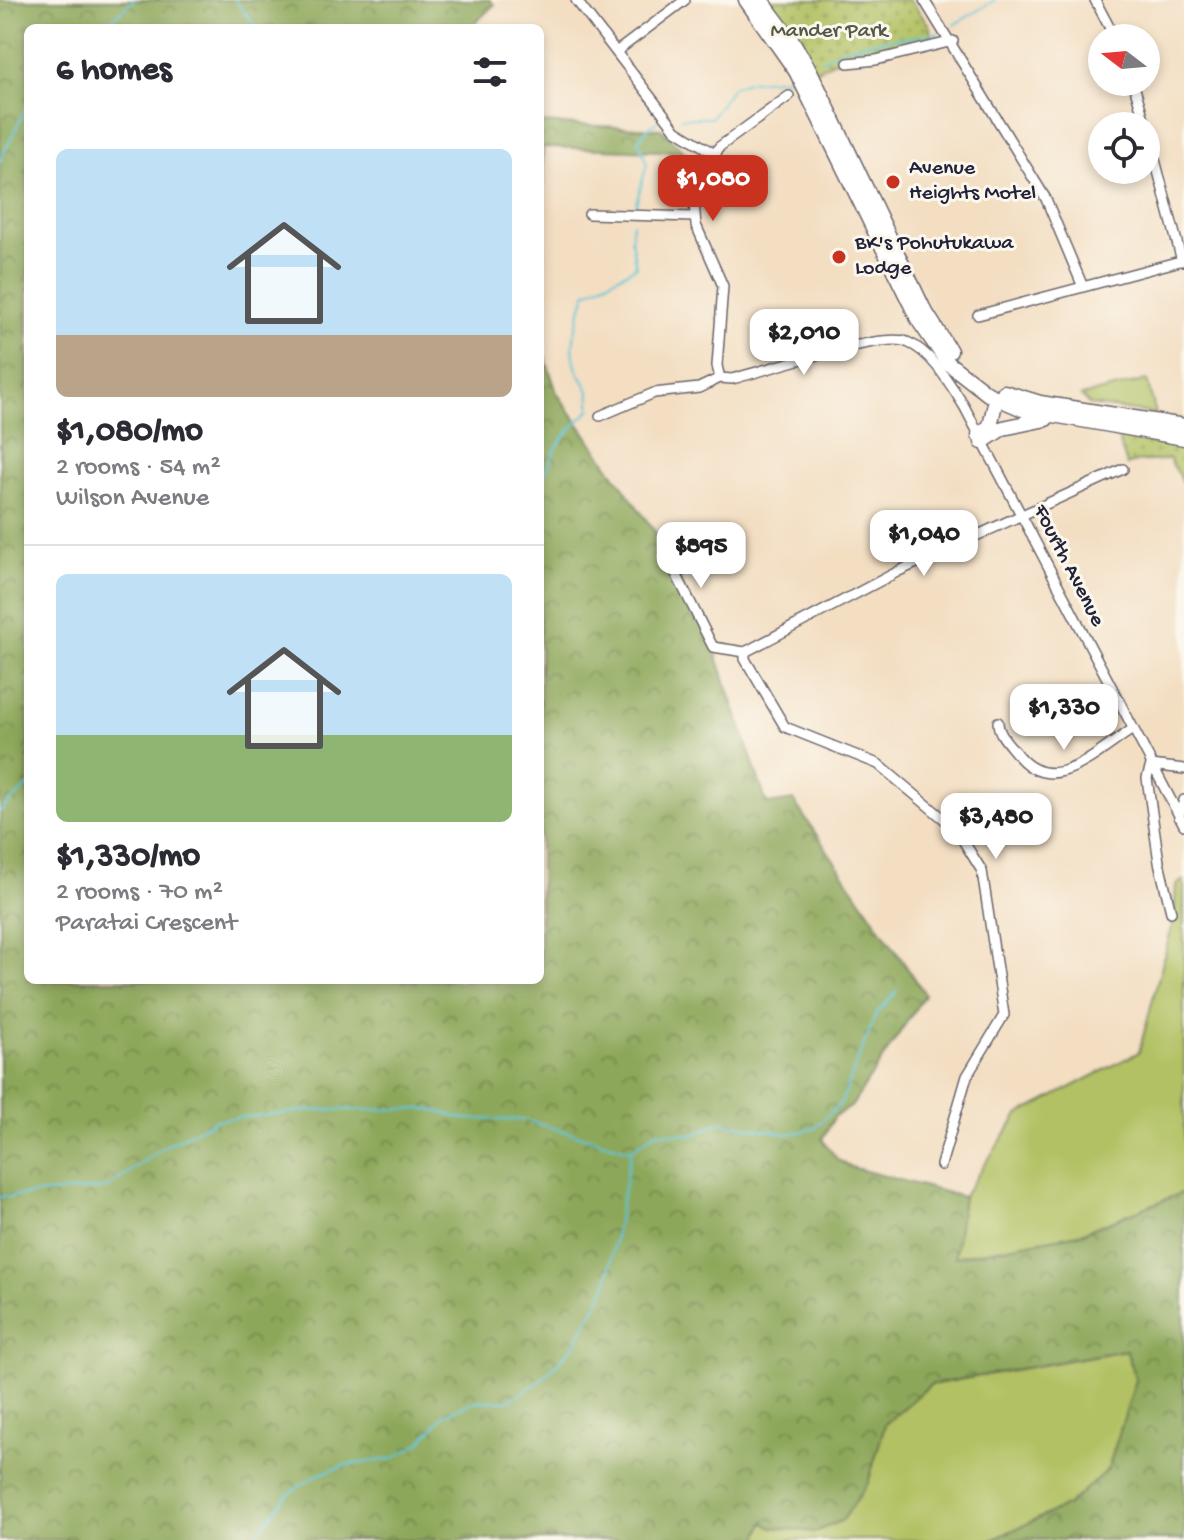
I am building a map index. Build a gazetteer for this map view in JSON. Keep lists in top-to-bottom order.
{
  "streets": {
    "street": ["Fourth Avenue"]
  },
  "parks": ["Mander Park"],
  "places": ["Avenue Heights Motel", "BK's Pohutukawa Lodge"],
  "north": "left",
  "page": {
    "heading": "6 homes",
    "list": [
      {
        "name": "$1,080/mo",
        "note": "2 rooms · 54 m² · Wilson Avenue"
      },
      {
        "name": "$1,330/mo",
        "note": "2 rooms · 70 m² · Paratai Crescent"
      }
    ],
    "price": [
      "$1,080",
      "$2,010",
      "$1,040",
      "$895",
      "$1,330",
      "$3,480"
    ]
  }
}
